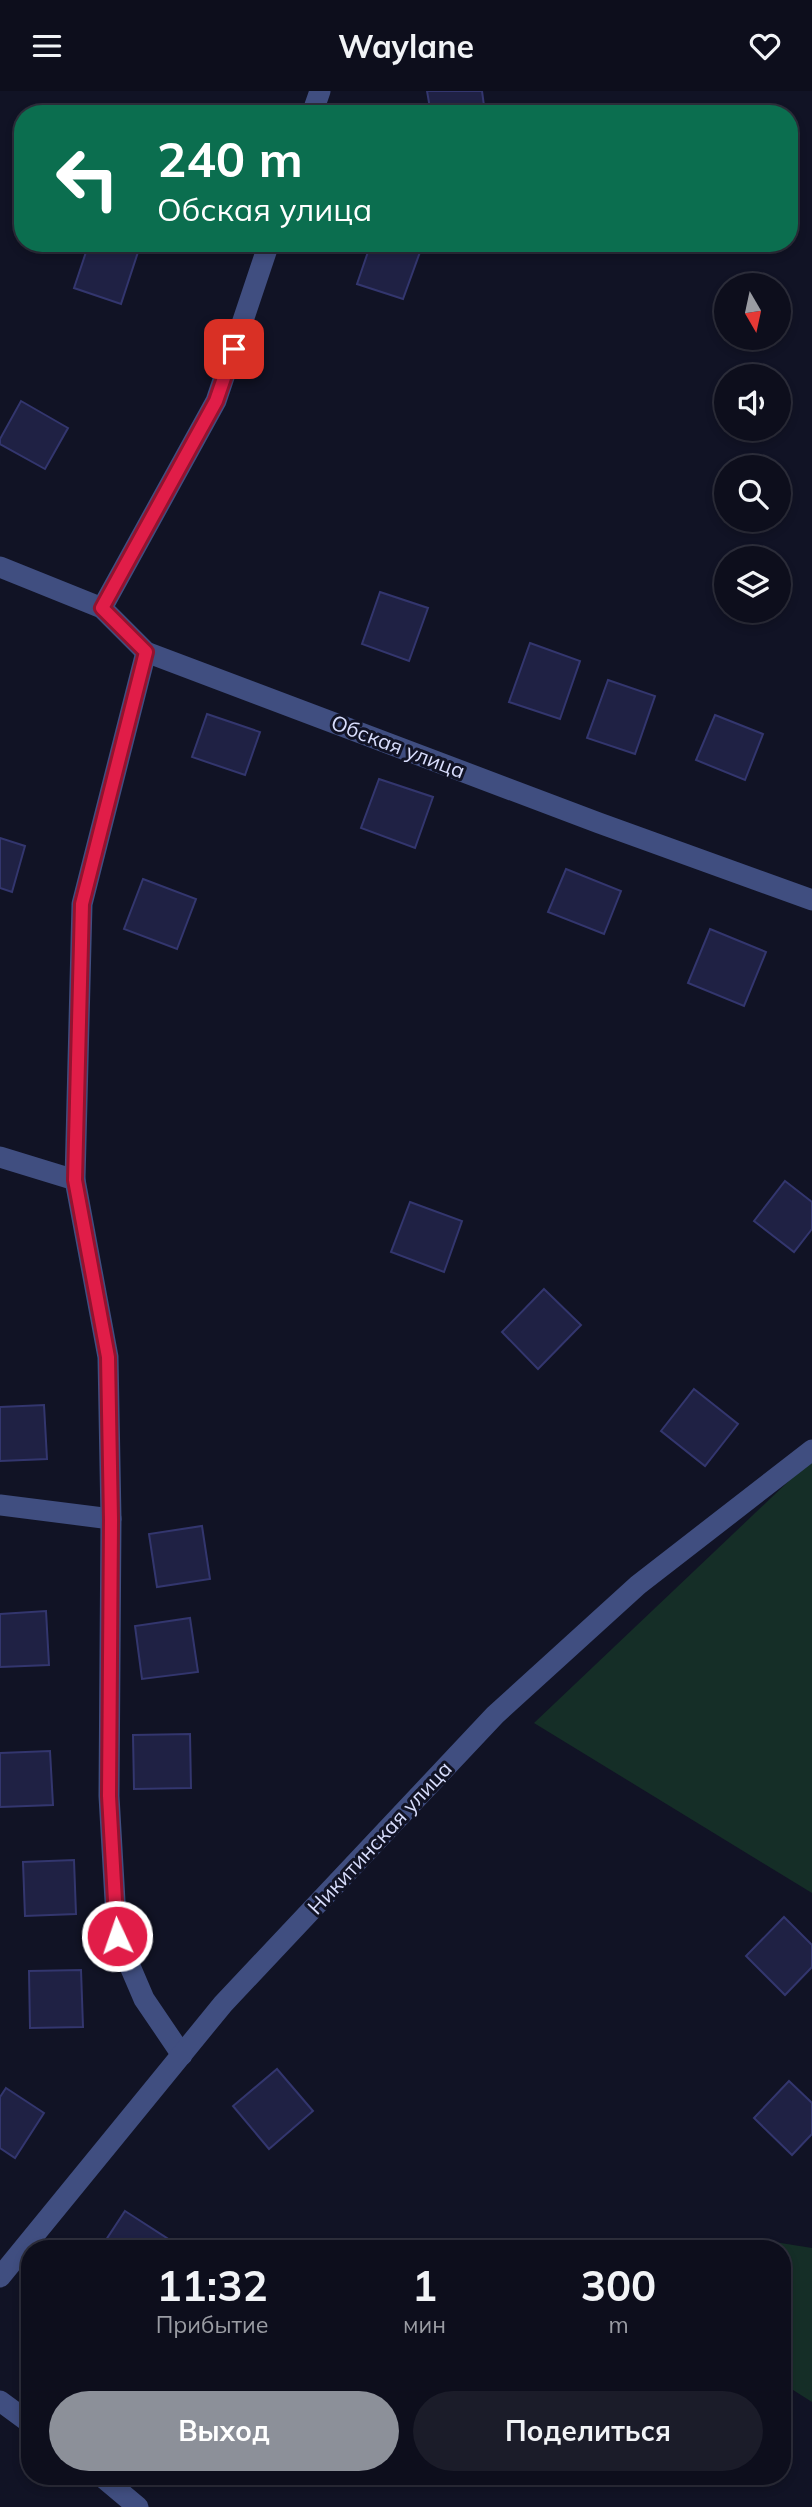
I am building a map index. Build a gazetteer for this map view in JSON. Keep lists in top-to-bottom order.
{
  "streets": {
    "street": ["Обская улица", "Никитинская улица"]
  },
  "north": "bottom",
  "page": {
    "header": "Waylane",
    "turn": ["240 m", "Обская улица"],
    "eta": [
      "11:32",
      "Прибытие",
      "1",
      "мин",
      "300",
      "m"
    ],
    "buttons": ["Выход", "Поделиться"]
  }
}
